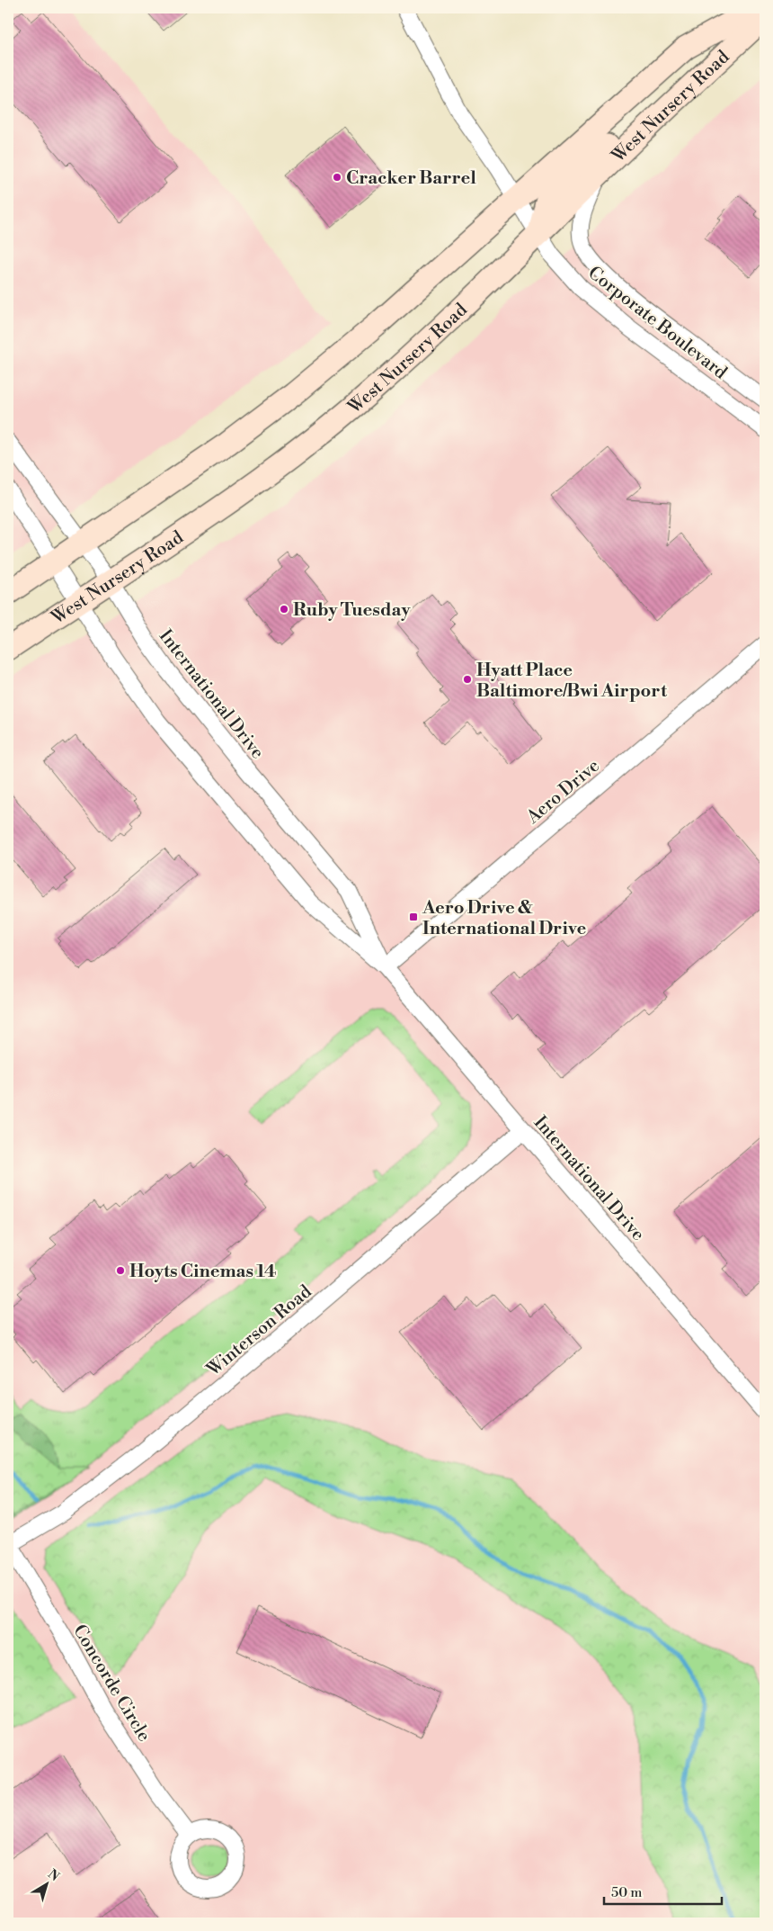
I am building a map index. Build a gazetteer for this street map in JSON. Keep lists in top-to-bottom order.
{
  "streets": {
    "main road": ["West Nursery Road"],
    "street": [
      "Corporate Boulevard",
      "International Drive",
      "Aero Drive",
      "Winterson Road",
      "Concorde Circle"
    ]
  },
  "crossings": [
    ["West Nursery Road", "Corporate Boulevard"],
    ["West Nursery Road", "International Drive"],
    ["International Drive", "Aero Drive"],
    ["International Drive", "Winterson Road"],
    ["Winterson Road", "Concorde Circle"]
  ],
  "places": {
    "other": [
      "Cracker Barrel",
      "Ruby Tuesday",
      "Hyatt Place Baltimore/Bwi Airport",
      "Hoyts Cinemas 14"
    ],
    "transit": ["Aero Drive & International Drive"]
  },
  "scale_bar": "50 m",
  "north": "top right"
}
